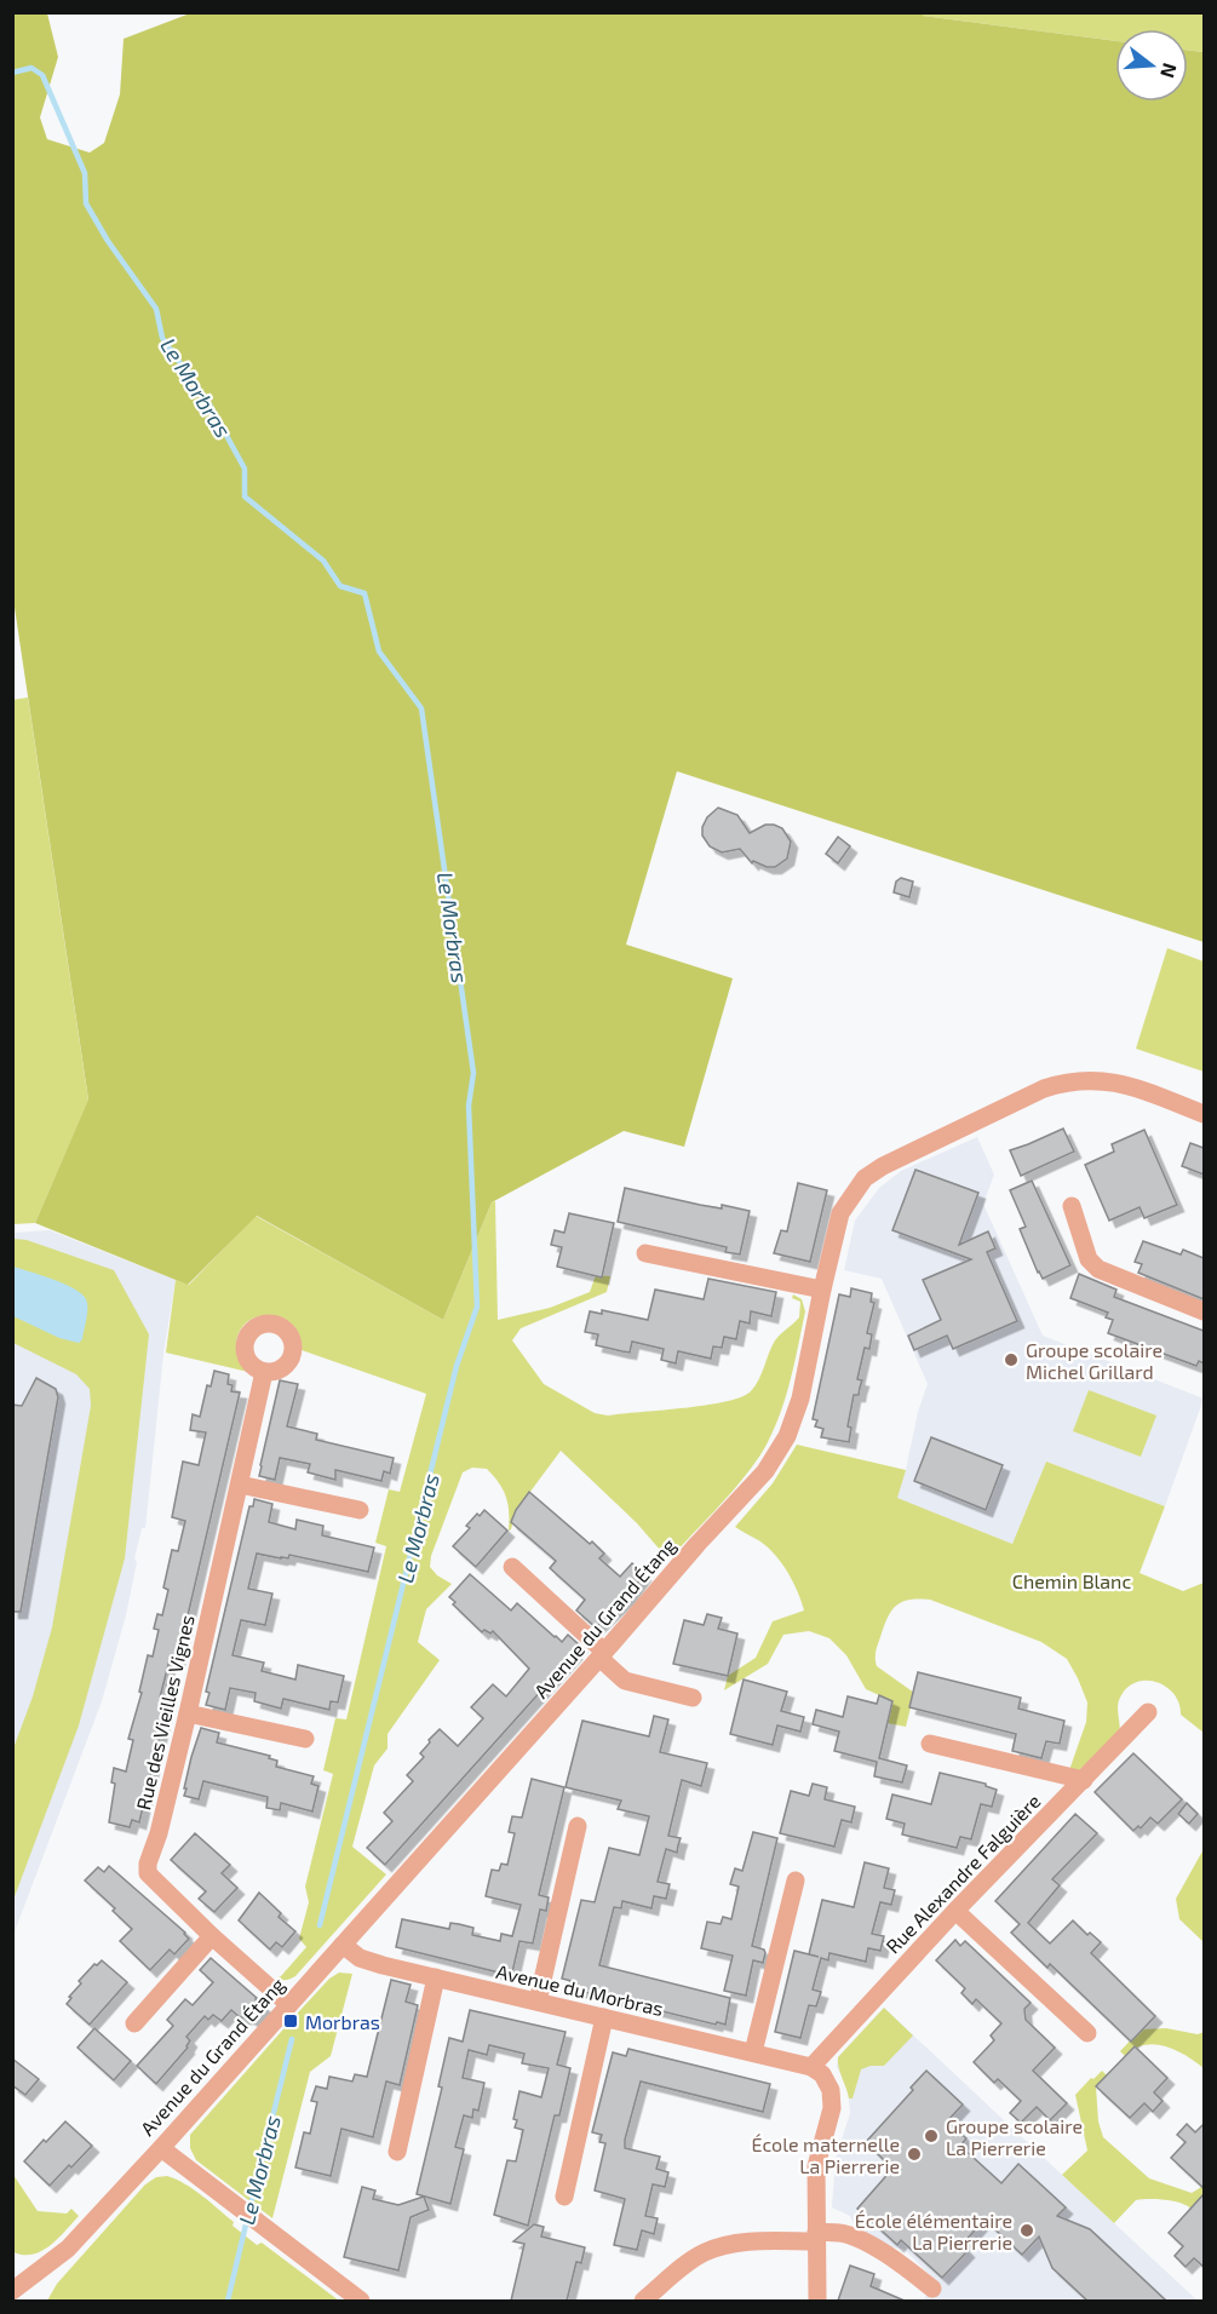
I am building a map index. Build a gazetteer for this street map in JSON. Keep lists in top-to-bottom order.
{
  "streets": {
    "street": [
      "Avenue du Grand Étang",
      "Rue des Vieilles Vignes",
      "Rue Alexandre Falguière",
      "Avenue du Morbras"
    ]
  },
  "crossings": [
    ["Avenue du Grand Étang", "Rue des Vieilles Vignes"],
    ["Avenue du Grand Étang", "Avenue du Morbras"],
    ["Rue Alexandre Falguière", "Avenue du Morbras"]
  ],
  "water": ["Le Morbras"],
  "parks": ["Chemin Blanc"],
  "places": {
    "other": [
      "Groupe scolaire Michel Grillard",
      "Groupe scolaire La Pierrerie",
      "École maternelle La Pierrerie",
      "École élémentaire La Pierrerie"
    ],
    "transit": ["Morbras"]
  },
  "north": "right"
}
